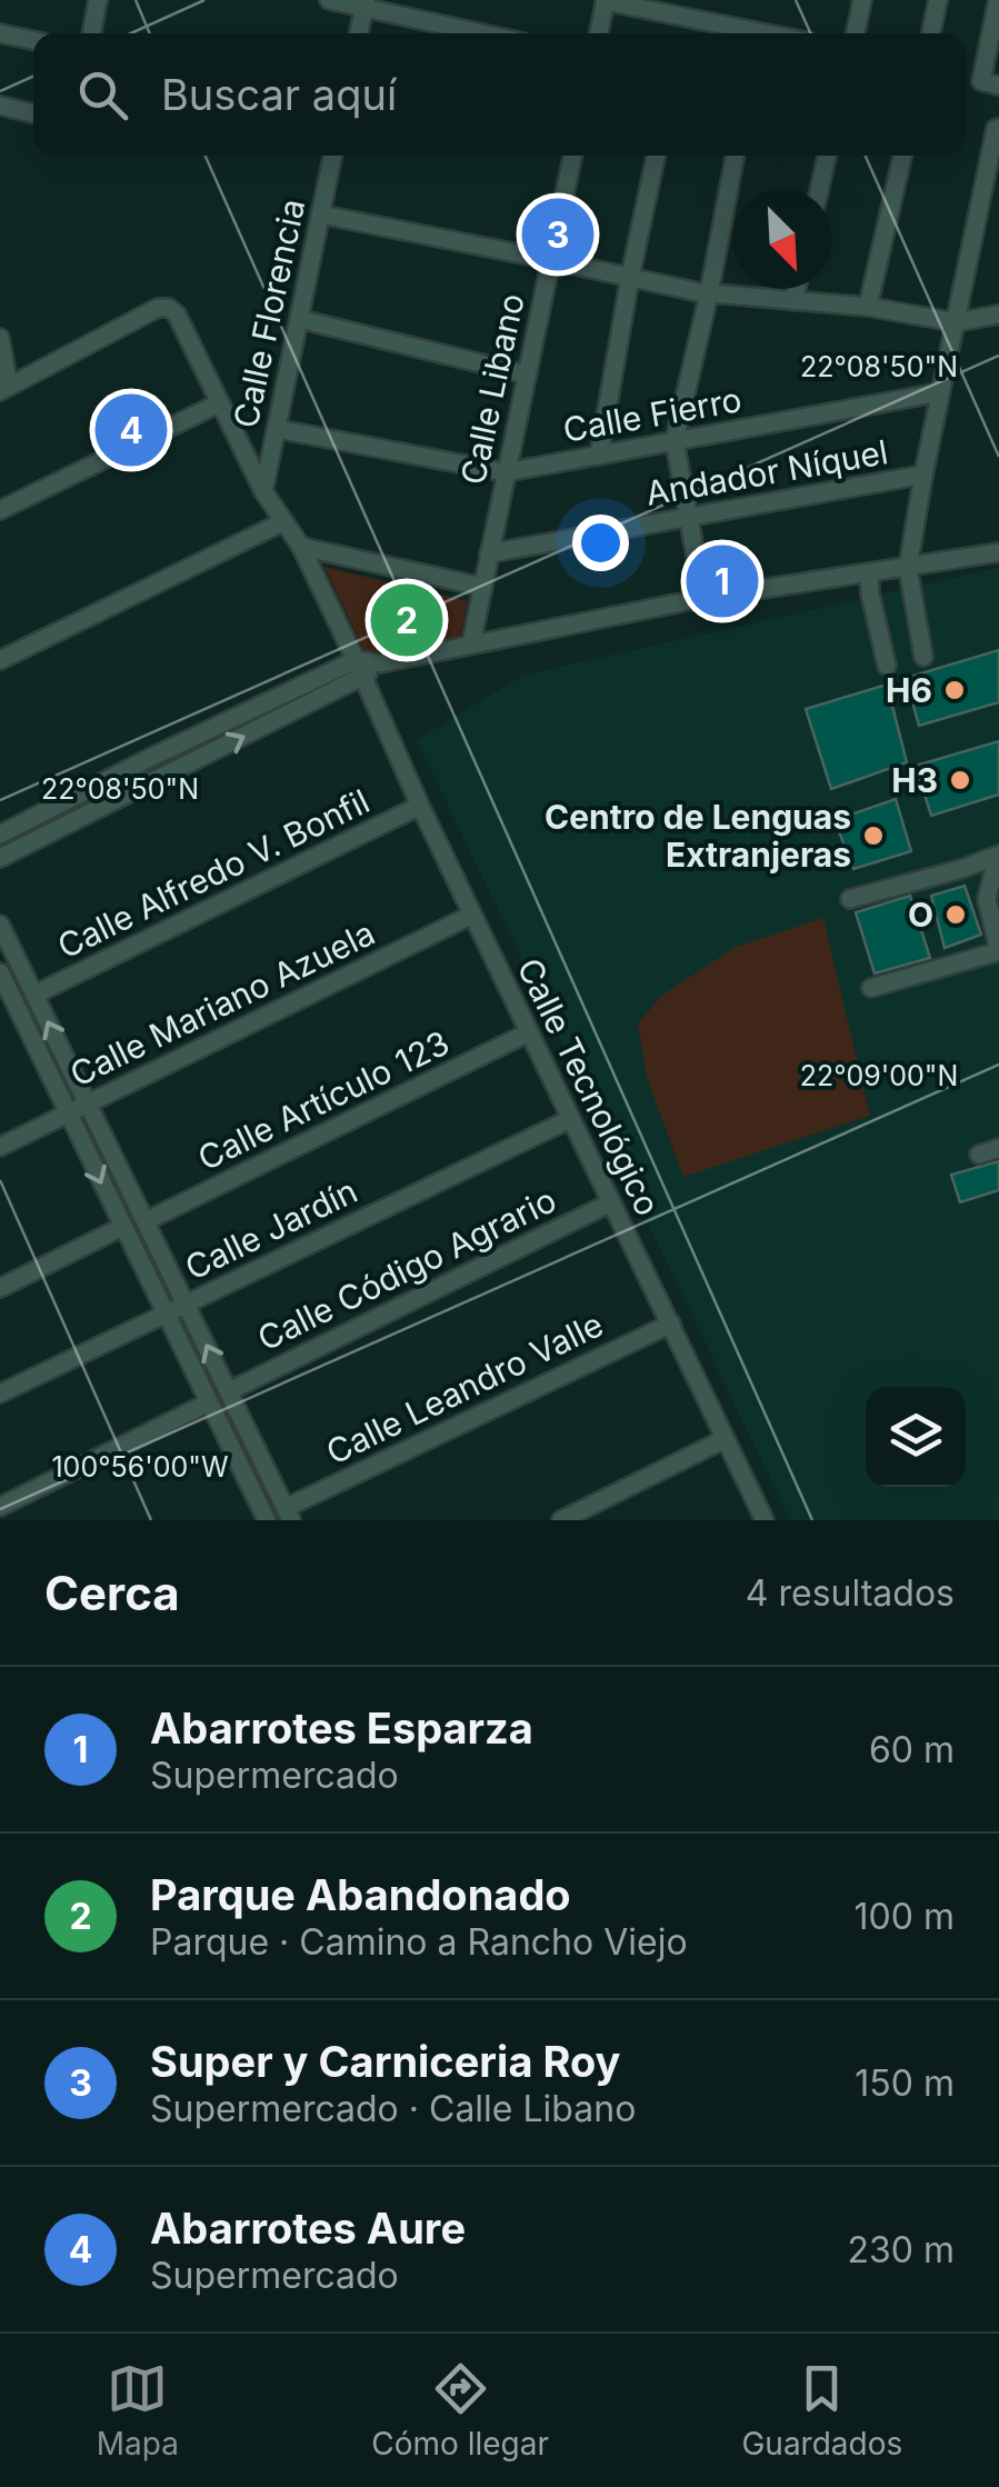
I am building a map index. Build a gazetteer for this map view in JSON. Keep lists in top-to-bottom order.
{
  "streets": {
    "street": [
      "Calle Florencia",
      "Calle Libano",
      "Calle Fierro",
      "Andador Níquel",
      "Calle Alfredo V. Bonfil",
      "Calle Mariano Azuela",
      "Calle Tecnológico",
      "Calle Artículo 123",
      "Calle Jardín",
      "Calle Código Agrario",
      "Calle Leandro Valle"
    ]
  },
  "crossings": [
    ["Calle Florencia", "Calle Tecnológico"],
    ["Calle Libano", "Calle Fierro"],
    ["Calle Libano", "Andador Níquel"],
    ["Calle Alfredo V. Bonfil", "Calle Tecnológico"],
    ["Calle Mariano Azuela", "Calle Tecnológico"],
    ["Calle Tecnológico", "Calle Artículo 123"],
    ["Calle Tecnológico", "Calle Jardín"],
    ["Calle Tecnológico", "Calle Código Agrario"],
    ["Calle Tecnológico", "Calle Leandro Valle"]
  ],
  "places": [
    "H6",
    "H3",
    "Centro de Lenguas Extranjeras",
    "O"
  ],
  "north": "bottom right",
  "page": {
    "search": "Buscar aquí",
    "pins": [
      "3",
      "4",
      "1",
      "2"
    ],
    "heading": ["Cerca", "4 resultados"],
    "list": [
      {
        "mark": "1",
        "name": "Abarrotes Esparza",
        "note": "Supermercado",
        "value": "60 m"
      },
      {
        "mark": "2",
        "name": "Parque Abandonado",
        "note": "Parque · Camino a Rancho Viejo",
        "value": "100 m"
      },
      {
        "mark": "3",
        "name": "Super y Carniceria Roy",
        "note": "Supermercado · Calle Libano",
        "value": "150 m"
      },
      {
        "mark": "4",
        "name": "Abarrotes Aure",
        "note": "Supermercado",
        "value": "230 m"
      }
    ],
    "nav": ["Mapa", "Cómo llegar", "Guardados"]
  },
  "coordinates": ["22°08'50\"N", "22°09'00\"N", "100°56'00\"W"]
}
